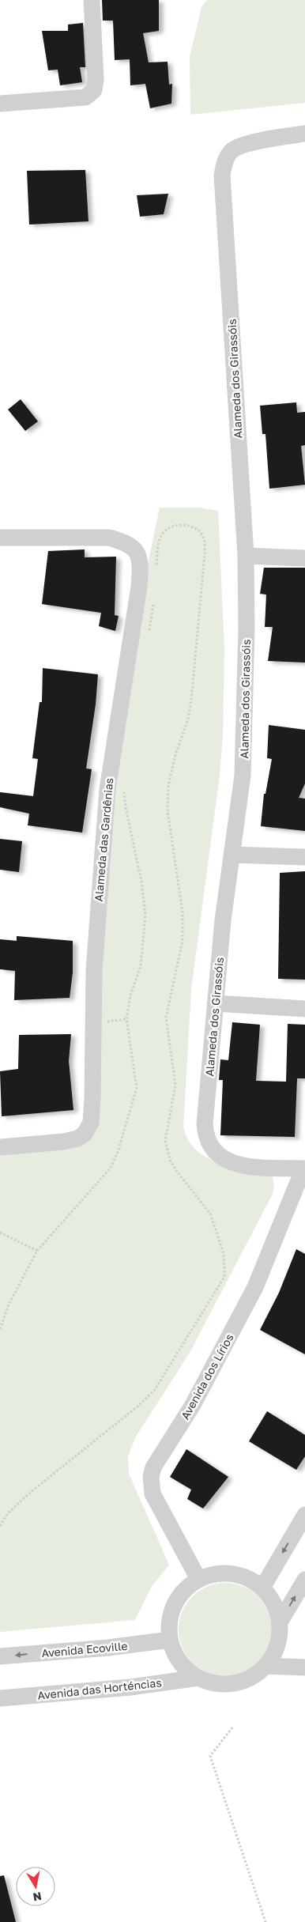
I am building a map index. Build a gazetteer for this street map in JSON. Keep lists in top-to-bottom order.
{
  "streets": {
    "street": [
      "Alameda dos Girassóis",
      "Alameda das Gardênias",
      "Avenida dos Lírios",
      "Avenida Ecoville",
      "Avenida das Horténcias"
    ]
  },
  "crossings": [
    ["Alameda dos Girassóis", "Avenida dos Lírios"],
    ["Avenida dos Lírios", "Avenida Ecoville"],
    ["Avenida dos Lírios", "Avenida das Horténcias"],
    ["Avenida Ecoville", "Avenida das Horténcias"]
  ],
  "one_way": ["Avenida Ecoville"],
  "north": "bottom"
}
